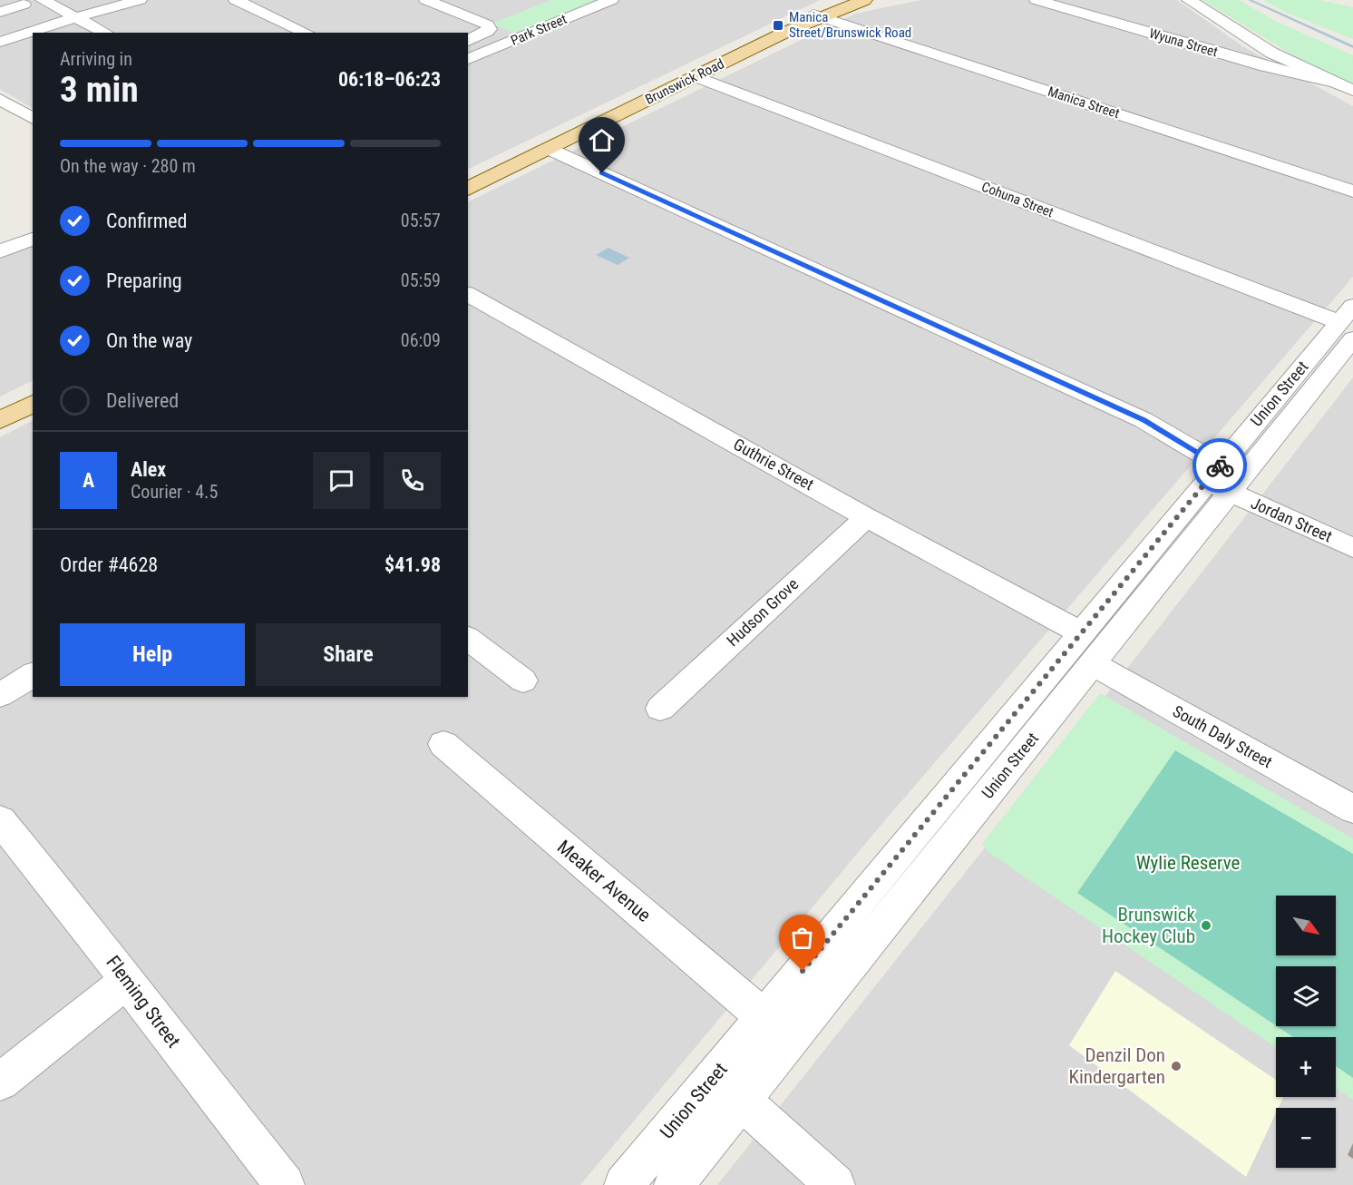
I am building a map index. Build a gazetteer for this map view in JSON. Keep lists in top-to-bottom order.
{
  "streets": {
    "main road": ["Brunswick Road"],
    "street": [
      "Park Street",
      "Wyuna Street",
      "Manica Street",
      "Cohuna Street",
      "Union Street",
      "Guthrie Street",
      "Jordan Street",
      "Hudson Grove",
      "South Daly Street",
      "Meaker Avenue",
      "Fleming Street"
    ]
  },
  "crossings": [
    ["Brunswick Road", "Manica Street"],
    ["Brunswick Road", "Cohuna Street"],
    ["Brunswick Road", "Jordan Street"],
    ["Cohuna Street", "Union Street"],
    ["Union Street", "Guthrie Street"],
    ["Union Street", "Jordan Street"],
    ["Union Street", "South Daly Street"],
    ["Union Street", "Meaker Avenue"],
    ["Guthrie Street", "Hudson Grove"]
  ],
  "parks": ["Wylie Reserve"],
  "places": {
    "transit": ["Manica Street/Brunswick Road"],
    "other": ["Brunswick Hockey Club", "Denzil Don Kindergarten"]
  },
  "north": "bottom right",
  "page": {
    "heading": ["3 min", "Arriving in", "06:18–06:23"],
    "panel": [
      "Alex",
      "Courier · 4.5",
      "Order #4628",
      "$41.98"
    ],
    "bar": "On the way · 280 m",
    "list": [
      ["Confirmed", "05:57"],
      ["Preparing", "05:59"],
      ["On the way", "06:09"],
      "Delivered"
    ],
    "round": "A",
    "buttons": ["Help", "Share"],
    "map_buttons": ["+", "−"]
  }
}
